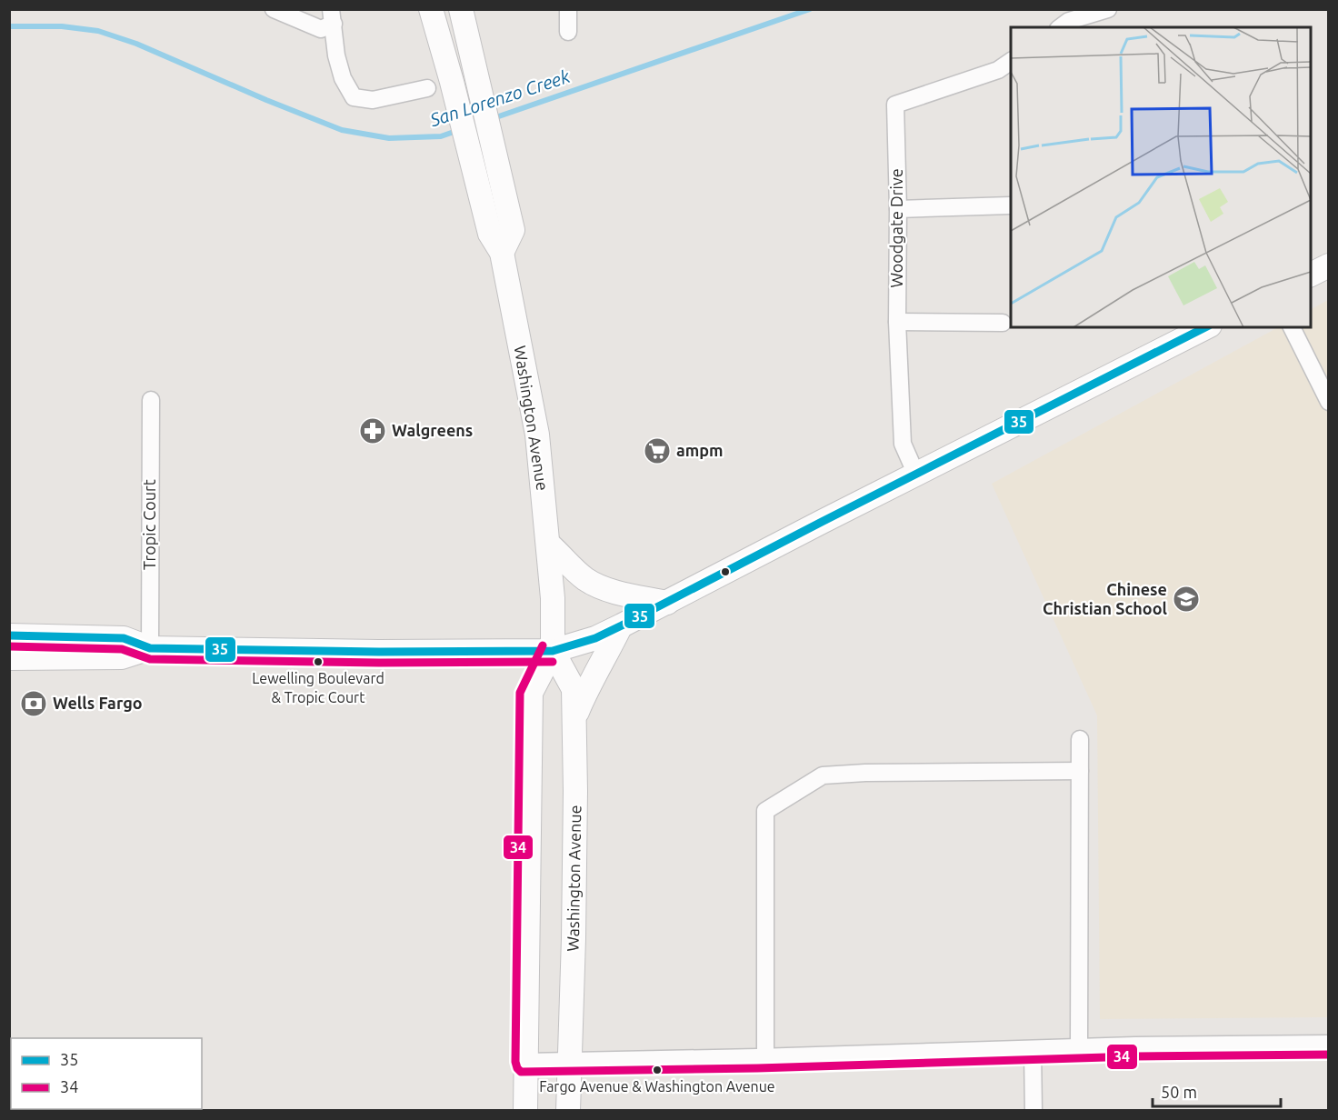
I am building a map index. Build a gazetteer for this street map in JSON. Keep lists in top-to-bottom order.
{
  "streets": {
    "main road": ["Washington Avenue"],
    "street": ["Woodgate Drive", "Tropic Court"]
  },
  "water": ["San Lorenzo Creek"],
  "places": {
    "pharmacy": ["Walgreens"],
    "supermarket": ["ampm"],
    "school or university": ["Chinese Christian School"],
    "other": ["Lewelling Boulevard & Tropic Court", "Fargo Avenue & Washington Avenue"],
    "bank": ["Wells Fargo"]
  },
  "lines": ["transit line 35", "transit line 34"],
  "legend": ["35", "34"],
  "scale_bar": "50 m"
}
